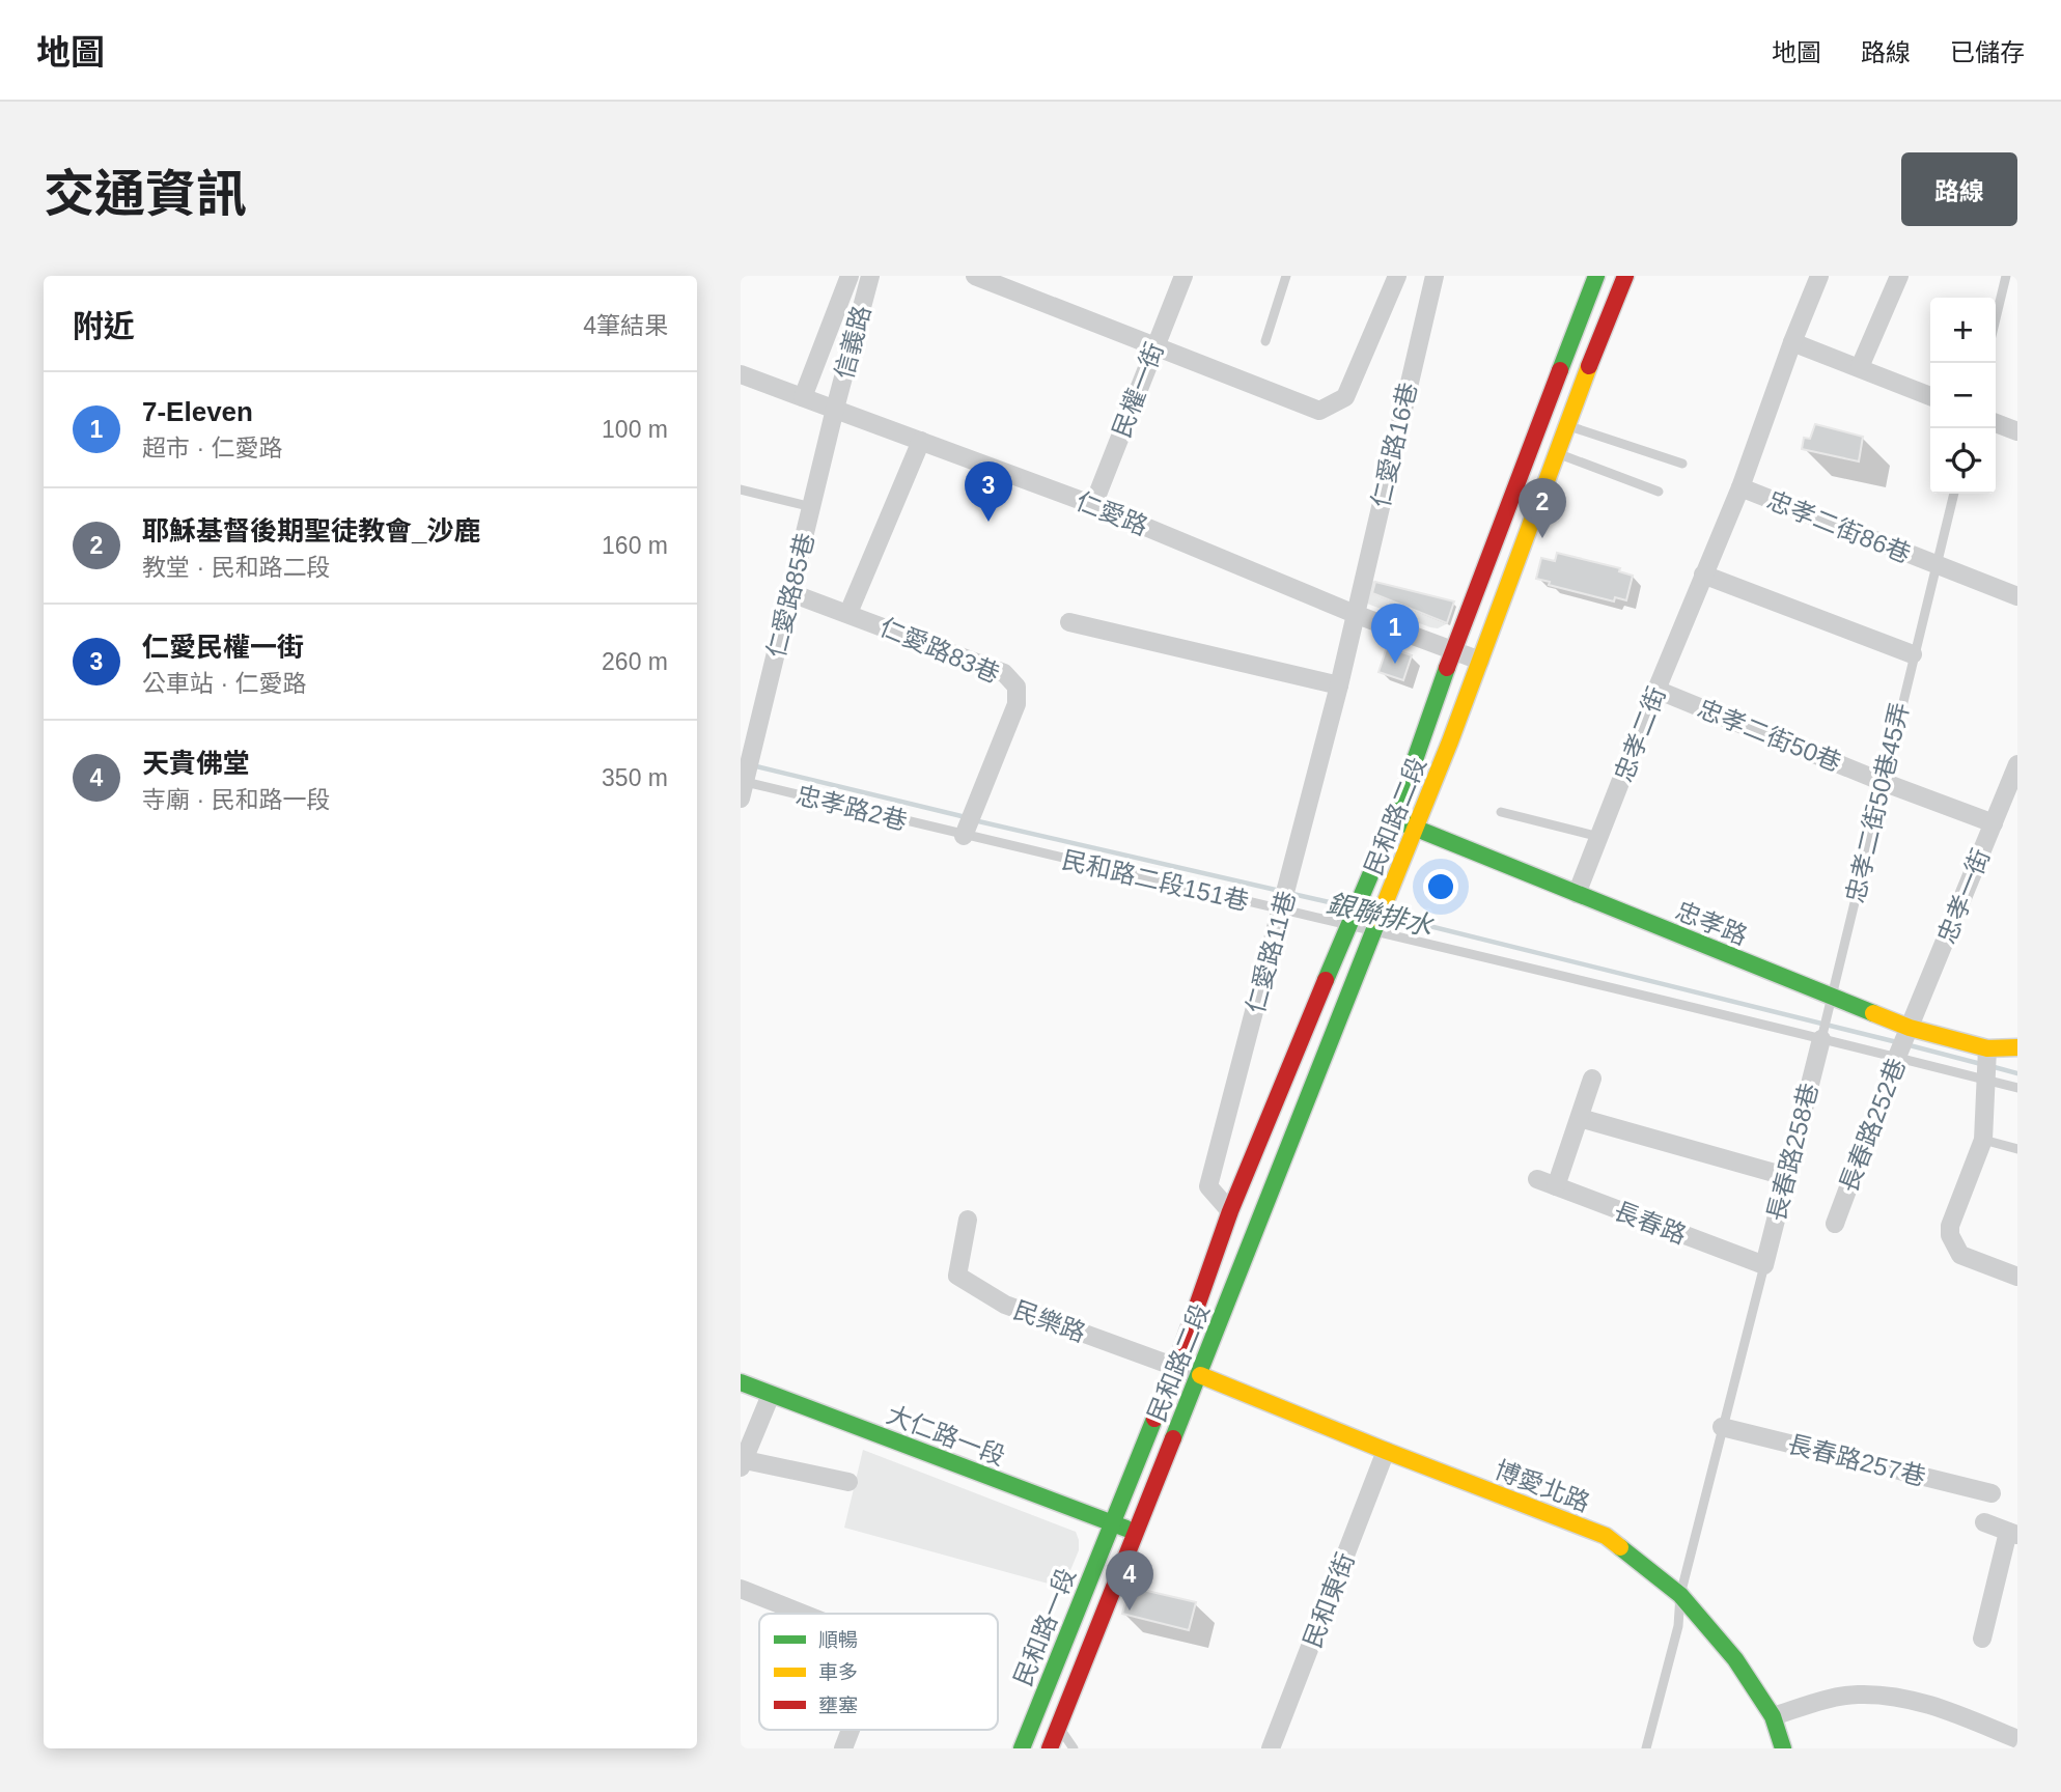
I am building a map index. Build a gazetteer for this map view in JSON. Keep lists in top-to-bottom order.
{
  "streets": {
    "street": [
      "信義路",
      "民權一街",
      "仁愛路16巷",
      "仁愛路",
      "忠孝二街86巷",
      "仁愛路85巷",
      "仁愛路83巷",
      "忠孝二街",
      "忠孝二街50巷",
      "民和路二段",
      "忠孝一街",
      "忠孝路",
      "仁愛路11巷",
      "長春路252巷",
      "長春路258巷",
      "長春路",
      "民樂路",
      "大仁路一段",
      "長春路257巷",
      "博愛北路",
      "民和東街",
      "民和路一段"
    ],
    "lane": ["忠孝二街50巷45弄", "忠孝路2巷", "民和路二段151巷"]
  },
  "crossings": [
    ["信義路", "仁愛路"],
    ["信義路", "仁愛路85巷"],
    ["民權一街", "仁愛路"],
    ["仁愛路16巷", "仁愛路"],
    ["仁愛路16巷", "仁愛路11巷"],
    ["仁愛路", "仁愛路85巷"],
    ["仁愛路", "民和路二段"],
    ["仁愛路", "仁愛路11巷"],
    ["忠孝二街86巷", "忠孝二街"],
    ["忠孝二街86巷", "忠孝二街50巷45弄"],
    ["仁愛路85巷", "仁愛路83巷"],
    ["仁愛路85巷", "忠孝路2巷"],
    ["仁愛路83巷", "忠孝路2巷"],
    ["仁愛路83巷", "民和路二段151巷"],
    ["忠孝二街", "忠孝二街50巷"],
    ["忠孝二街", "忠孝路"],
    ["忠孝二街50巷", "忠孝二街50巷45弄"],
    ["忠孝二街50巷", "忠孝一街"],
    ["忠孝二街50巷45弄", "民和路二段151巷"],
    ["忠孝二街50巷45弄", "忠孝路"],
    ["忠孝二街50巷45弄", "長春路258巷"],
    ["忠孝路2巷", "民和路二段151巷"],
    ["民和路二段", "民和路二段151巷"],
    ["民和路二段", "忠孝路"],
    ["民和路二段", "仁愛路11巷"],
    ["民和路二段", "民樂路"],
    ["民和路二段", "大仁路一段"],
    ["民和路二段", "博愛北路"],
    ["民和路二段", "民和路一段"],
    ["民和路二段151巷", "仁愛路11巷"],
    ["民和路二段151巷", "長春路252巷"],
    ["民和路二段151巷", "長春路258巷"],
    ["忠孝一街", "忠孝路"],
    ["忠孝一街", "長春路252巷"],
    ["忠孝路", "長春路252巷"],
    ["長春路258巷", "長春路"],
    ["民樂路", "博愛北路"],
    ["大仁路一段", "民和路一段"],
    ["博愛北路", "民和東街"]
  ],
  "water": ["銀聯排水"],
  "legend": ["順暢", "車多", "壅塞"],
  "page": {
    "header": "地圖",
    "nav": ["地圖", "路線", "已儲存"],
    "title": "交通資訊",
    "buttons": "路線",
    "heading": ["附近", "4筆結果"],
    "map_buttons": ["+", "−"],
    "list": [
      {
        "mark": "1",
        "name": "7-Eleven",
        "note": "超市 · 仁愛路",
        "value": "100 m"
      },
      {
        "mark": "2",
        "name": "耶穌基督後期聖徒教會_沙鹿",
        "note": "教堂 · 民和路二段",
        "value": "160 m"
      },
      {
        "mark": "3",
        "name": "仁愛民權一街",
        "note": "公車站 · 仁愛路",
        "value": "260 m"
      },
      {
        "mark": "4",
        "name": "天貴佛堂",
        "note": "寺廟 · 民和路一段",
        "value": "350 m"
      }
    ],
    "pins": [
      "3",
      "2",
      "1",
      "4"
    ]
  }
}
